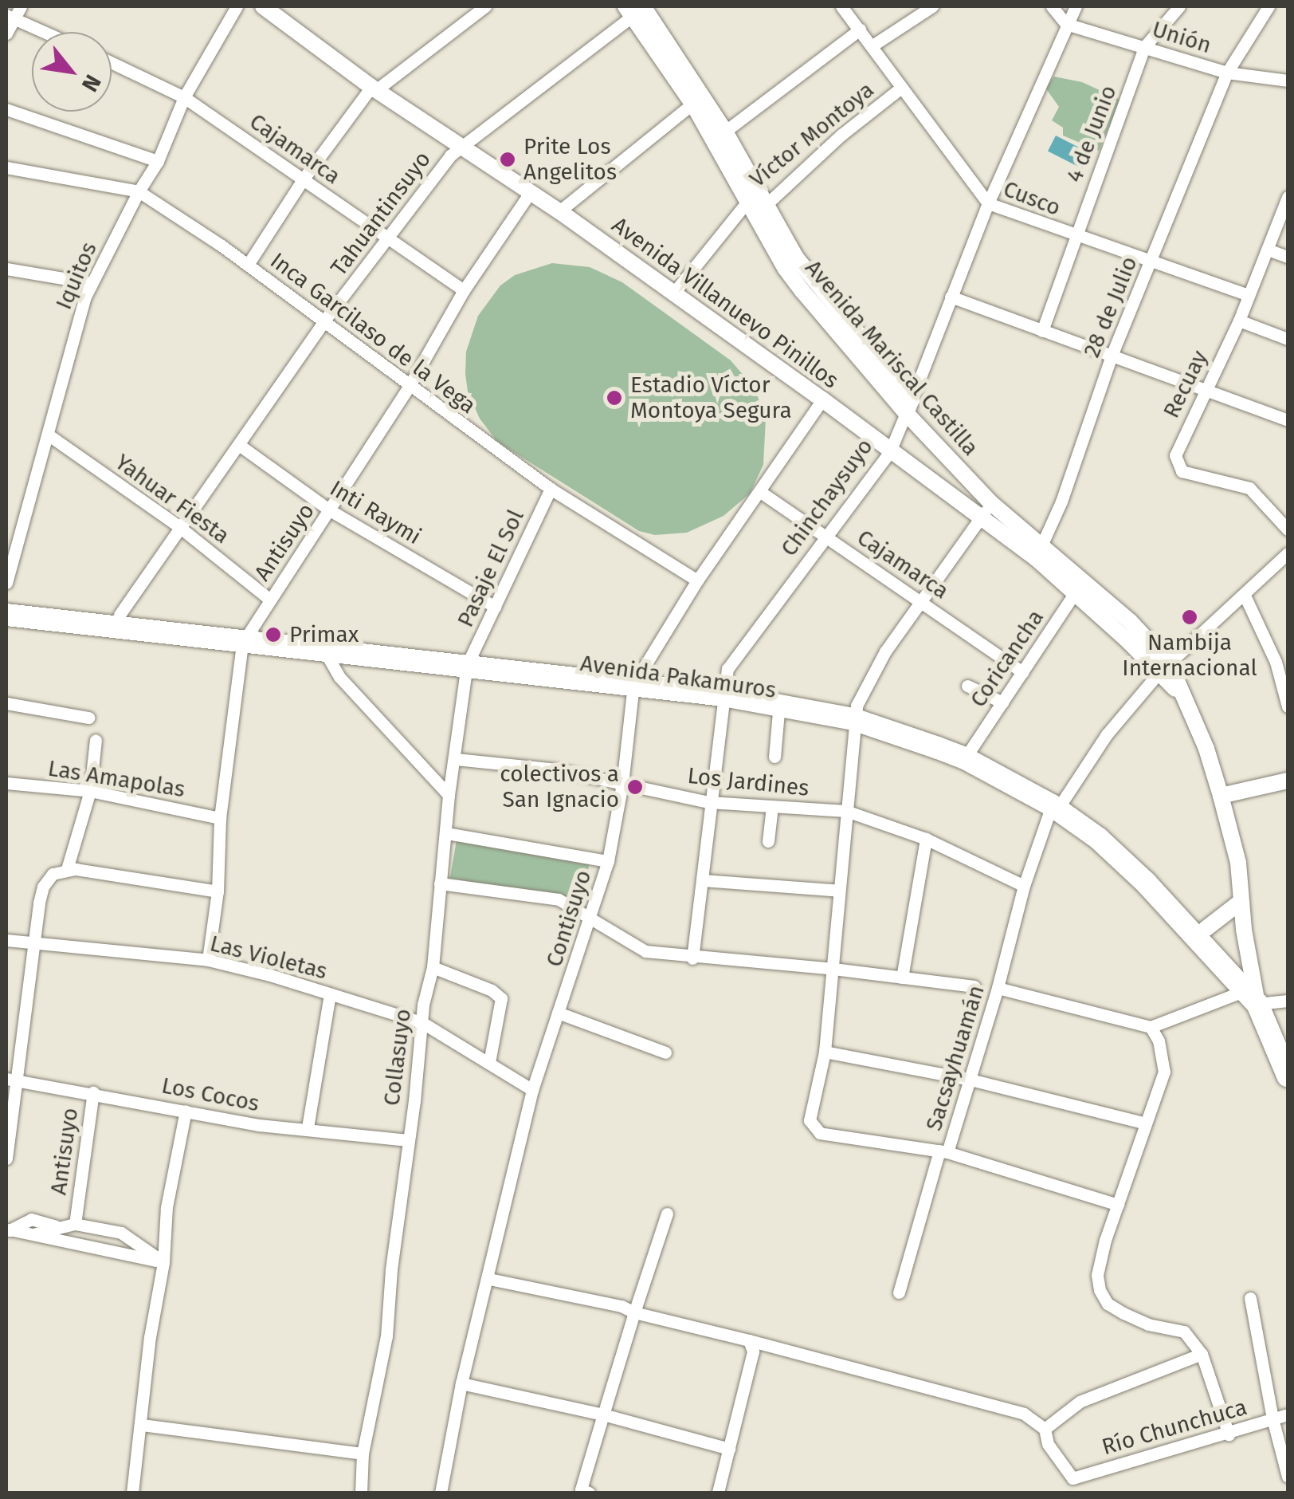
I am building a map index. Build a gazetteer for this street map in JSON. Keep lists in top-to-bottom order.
{
  "streets": {
    "highway": ["Avenida Pakamuros"],
    "street": [
      "Unión",
      "4 de Junio",
      "Víctor Montoya",
      "Cajamarca",
      "Cusco",
      "Tahuantinsuyo",
      "Iquitos",
      "Avenida Villanuevo Pinillos",
      "28 de Julio",
      "Inca Garcilaso de la Vega",
      "Avenida Mariscal Castilla",
      "Recuay",
      "Chinchaysuyo",
      "Yahuar Fiesta",
      "Inti Raymi",
      "Antisuyo",
      "Pasaje El Sol",
      "Coricancha",
      "Las Amapolas",
      "Los Jardines",
      "Contisuyo",
      "Las Violetas",
      "Collasuyo",
      "Sacsayhuamán",
      "Los Cocos",
      "Río Chunchuca"
    ]
  },
  "crossings": [
    ["Unión", "4 de Junio"],
    ["Unión", "28 de Julio"],
    ["Unión", "Chinchaysuyo"],
    ["4 de Junio", "Cusco"],
    ["Víctor Montoya", "Cusco"],
    ["Víctor Montoya", "Avenida Mariscal Castilla"],
    ["Cajamarca", "Tahuantinsuyo"],
    ["Cajamarca", "Iquitos"],
    ["Cajamarca", "Chinchaysuyo"],
    ["Cajamarca", "Antisuyo"],
    ["Cajamarca", "Coricancha"],
    ["Cajamarca", "Contisuyo"],
    ["Cusco", "28 de Julio"],
    ["Cusco", "Recuay"],
    ["Cusco", "Chinchaysuyo"],
    ["Tahuantinsuyo", "Avenida Villanuevo Pinillos"],
    ["Tahuantinsuyo", "Inca Garcilaso de la Vega"],
    ["Tahuantinsuyo", "Avenida Mariscal Castilla"],
    ["Tahuantinsuyo", "Yahuar Fiesta"],
    ["Tahuantinsuyo", "Inti Raymi"],
    ["Tahuantinsuyo", "Avenida Pakamuros"],
    ["Iquitos", "Inca Garcilaso de la Vega"],
    ["Iquitos", "Yahuar Fiesta"],
    ["Avenida Villanuevo Pinillos", "28 de Julio"],
    ["Avenida Villanuevo Pinillos", "Avenida Mariscal Castilla"],
    ["Avenida Villanuevo Pinillos", "Chinchaysuyo"],
    ["Avenida Villanuevo Pinillos", "Antisuyo"],
    ["Avenida Villanuevo Pinillos", "Contisuyo"],
    ["28 de Julio", "Avenida Mariscal Castilla"],
    ["Inca Garcilaso de la Vega", "Antisuyo"],
    ["Inca Garcilaso de la Vega", "Pasaje El Sol"],
    ["Inca Garcilaso de la Vega", "Contisuyo"],
    ["Avenida Mariscal Castilla", "Chinchaysuyo"],
    ["Avenida Mariscal Castilla", "Coricancha"],
    ["Avenida Mariscal Castilla", "Avenida Pakamuros"],
    ["Avenida Mariscal Castilla", "Sacsayhuamán"],
    ["Chinchaysuyo", "Avenida Pakamuros"],
    ["Chinchaysuyo", "Los Jardines"],
    ["Yahuar Fiesta", "Antisuyo"],
    ["Inti Raymi", "Antisuyo"],
    ["Inti Raymi", "Pasaje El Sol"],
    ["Antisuyo", "Avenida Pakamuros"],
    ["Antisuyo", "Las Amapolas"],
    ["Antisuyo", "Las Violetas"],
    ["Antisuyo", "Los Cocos"],
    ["Pasaje El Sol", "Avenida Pakamuros"],
    ["Pasaje El Sol", "Collasuyo"],
    ["Coricancha", "Avenida Pakamuros"],
    ["Avenida Pakamuros", "Contisuyo"],
    ["Avenida Pakamuros", "Collasuyo"],
    ["Avenida Pakamuros", "Sacsayhuamán"],
    ["Los Jardines", "Contisuyo"],
    ["Los Jardines", "Collasuyo"],
    ["Los Jardines", "Sacsayhuamán"],
    ["Contisuyo", "Las Violetas"],
    ["Las Violetas", "Collasuyo"],
    ["Collasuyo", "Los Cocos"]
  ],
  "places": [
    "Prite Los Angelitos",
    "Estadio Víctor Montoya Segura",
    "Nambija Internacional",
    "Primax",
    "colectivos a San Ignacio"
  ],
  "north": "bottom right"
}
